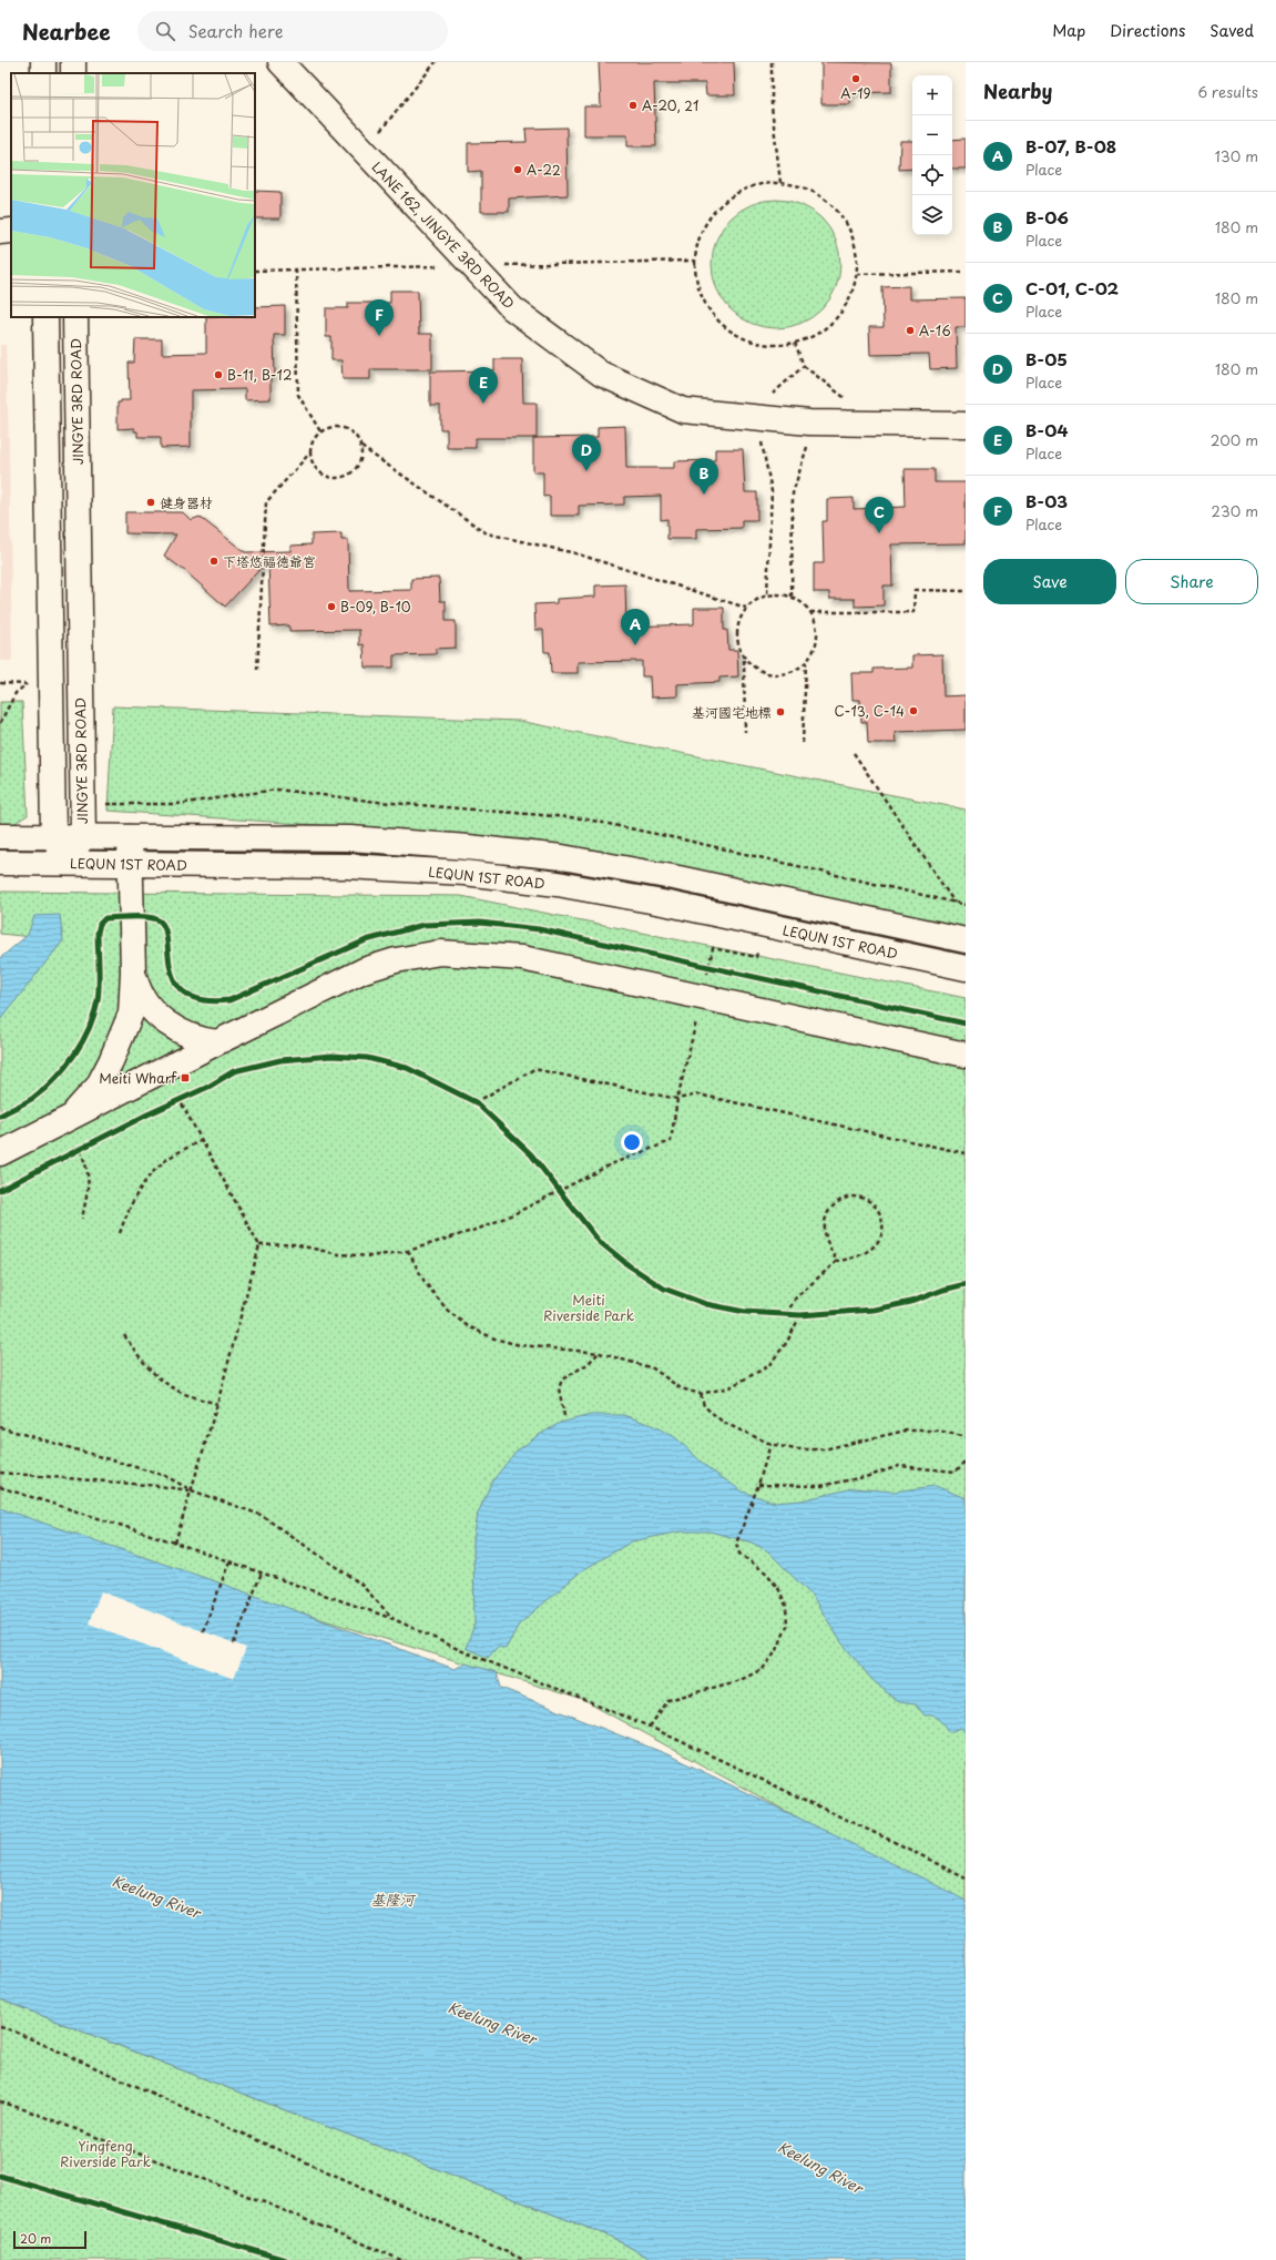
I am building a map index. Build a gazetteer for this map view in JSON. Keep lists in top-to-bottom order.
{
  "streets": {
    "street": ["LANE 162, JINGYE 3RD ROAD", "JINGYE 3RD ROAD", "LEQUN 1ST ROAD"]
  },
  "crossings": [
    ["JINGYE 3RD ROAD", "LEQUN 1ST ROAD"]
  ],
  "water": ["Keelung River", "基隆河"],
  "parks": ["Meiti Riverside Park", "Yingfeng Riverside Park"],
  "places": {
    "other": [
      "A-19",
      "A-20, 21",
      "A-22",
      "A-16",
      "B-11, B-12",
      "健身器材",
      "下塔悠福德爺宮",
      "B-09, B-10",
      "C-13, C-14",
      "基河國宅地標"
    ],
    "transit": ["Meiti Wharf"]
  },
  "scale_bar": "20 m",
  "page": {
    "header": "Nearbee",
    "search": "Search here",
    "nav": ["Map", "Directions", "Saved"],
    "heading": ["Nearby", "6 results"],
    "map_buttons": ["+", "−"],
    "list": [
      {
        "mark": "A",
        "name": "B-07, B-08",
        "note": "Place",
        "value": "130 m"
      },
      {
        "mark": "B",
        "name": "B-06",
        "note": "Place",
        "value": "180 m"
      },
      {
        "mark": "C",
        "name": "C-01, C-02",
        "note": "Place",
        "value": "180 m"
      },
      {
        "mark": "D",
        "name": "B-05",
        "note": "Place",
        "value": "180 m"
      },
      {
        "mark": "E",
        "name": "B-04",
        "note": "Place",
        "value": "200 m"
      },
      {
        "mark": "F",
        "name": "B-03",
        "note": "Place",
        "value": "230 m"
      }
    ],
    "pins": [
      "F",
      "E",
      "D",
      "B",
      "C",
      "A"
    ],
    "buttons": ["Save", "Share"],
    "scale": "20 m"
  }
}
